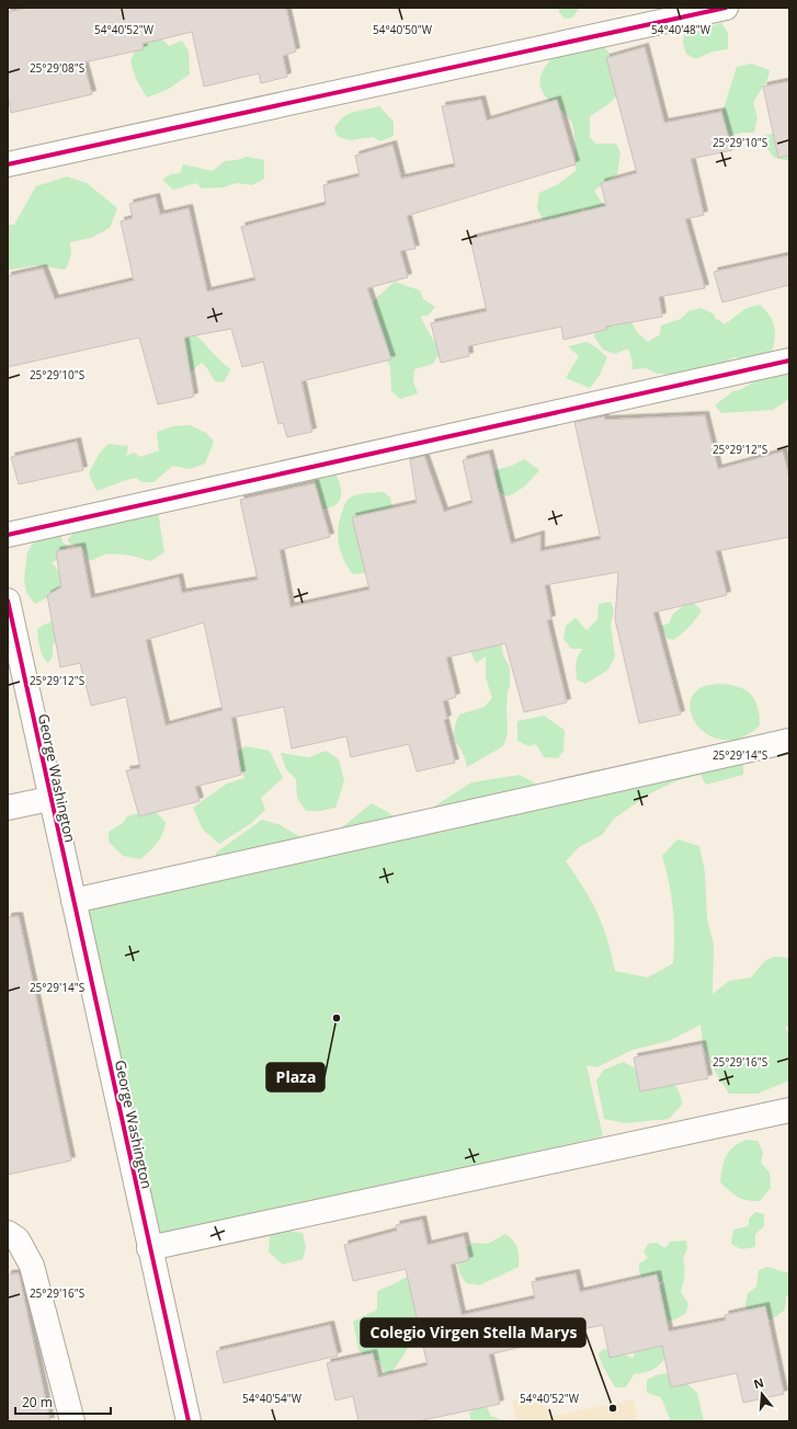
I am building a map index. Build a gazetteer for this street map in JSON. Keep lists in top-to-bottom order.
{
  "streets": {
    "street": ["George Washington"]
  },
  "places": ["Plaza", "Colegio Virgen Stella Marys"],
  "scale_bar": "20 m",
  "north": "top",
  "coordinates": [
    "54°40'52\"W",
    "54°40'50\"W",
    "54°40'48\"W",
    "25°29'08\"S",
    "25°29'10\"S",
    "25°29'12\"S",
    "25°29'14\"S",
    "25°29'16\"S",
    "54°40'54\"W"
  ]
}
